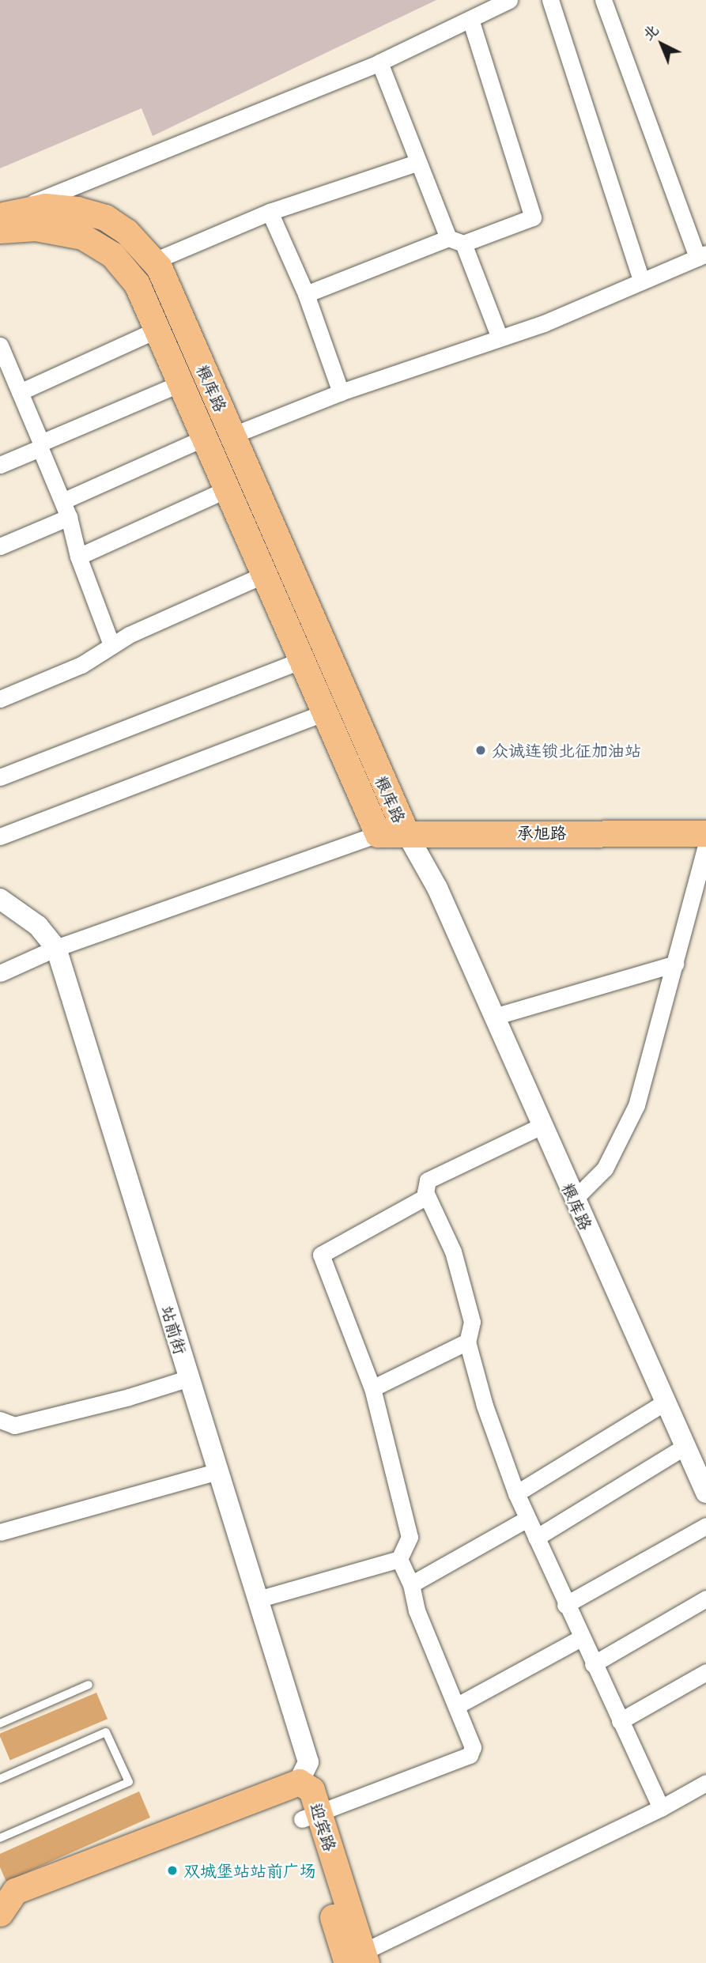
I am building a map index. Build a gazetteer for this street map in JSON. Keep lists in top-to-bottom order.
{
  "streets": {
    "main road": ["粮库路", "承旭路", "迎宾路"],
    "street": ["站前街"]
  },
  "crossings": [
    ["粮库路", "承旭路"],
    ["站前街", "迎宾路"]
  ],
  "places": ["众诚连锁北征加油站", "双城堡站站前广场"],
  "north": "top left"
}
